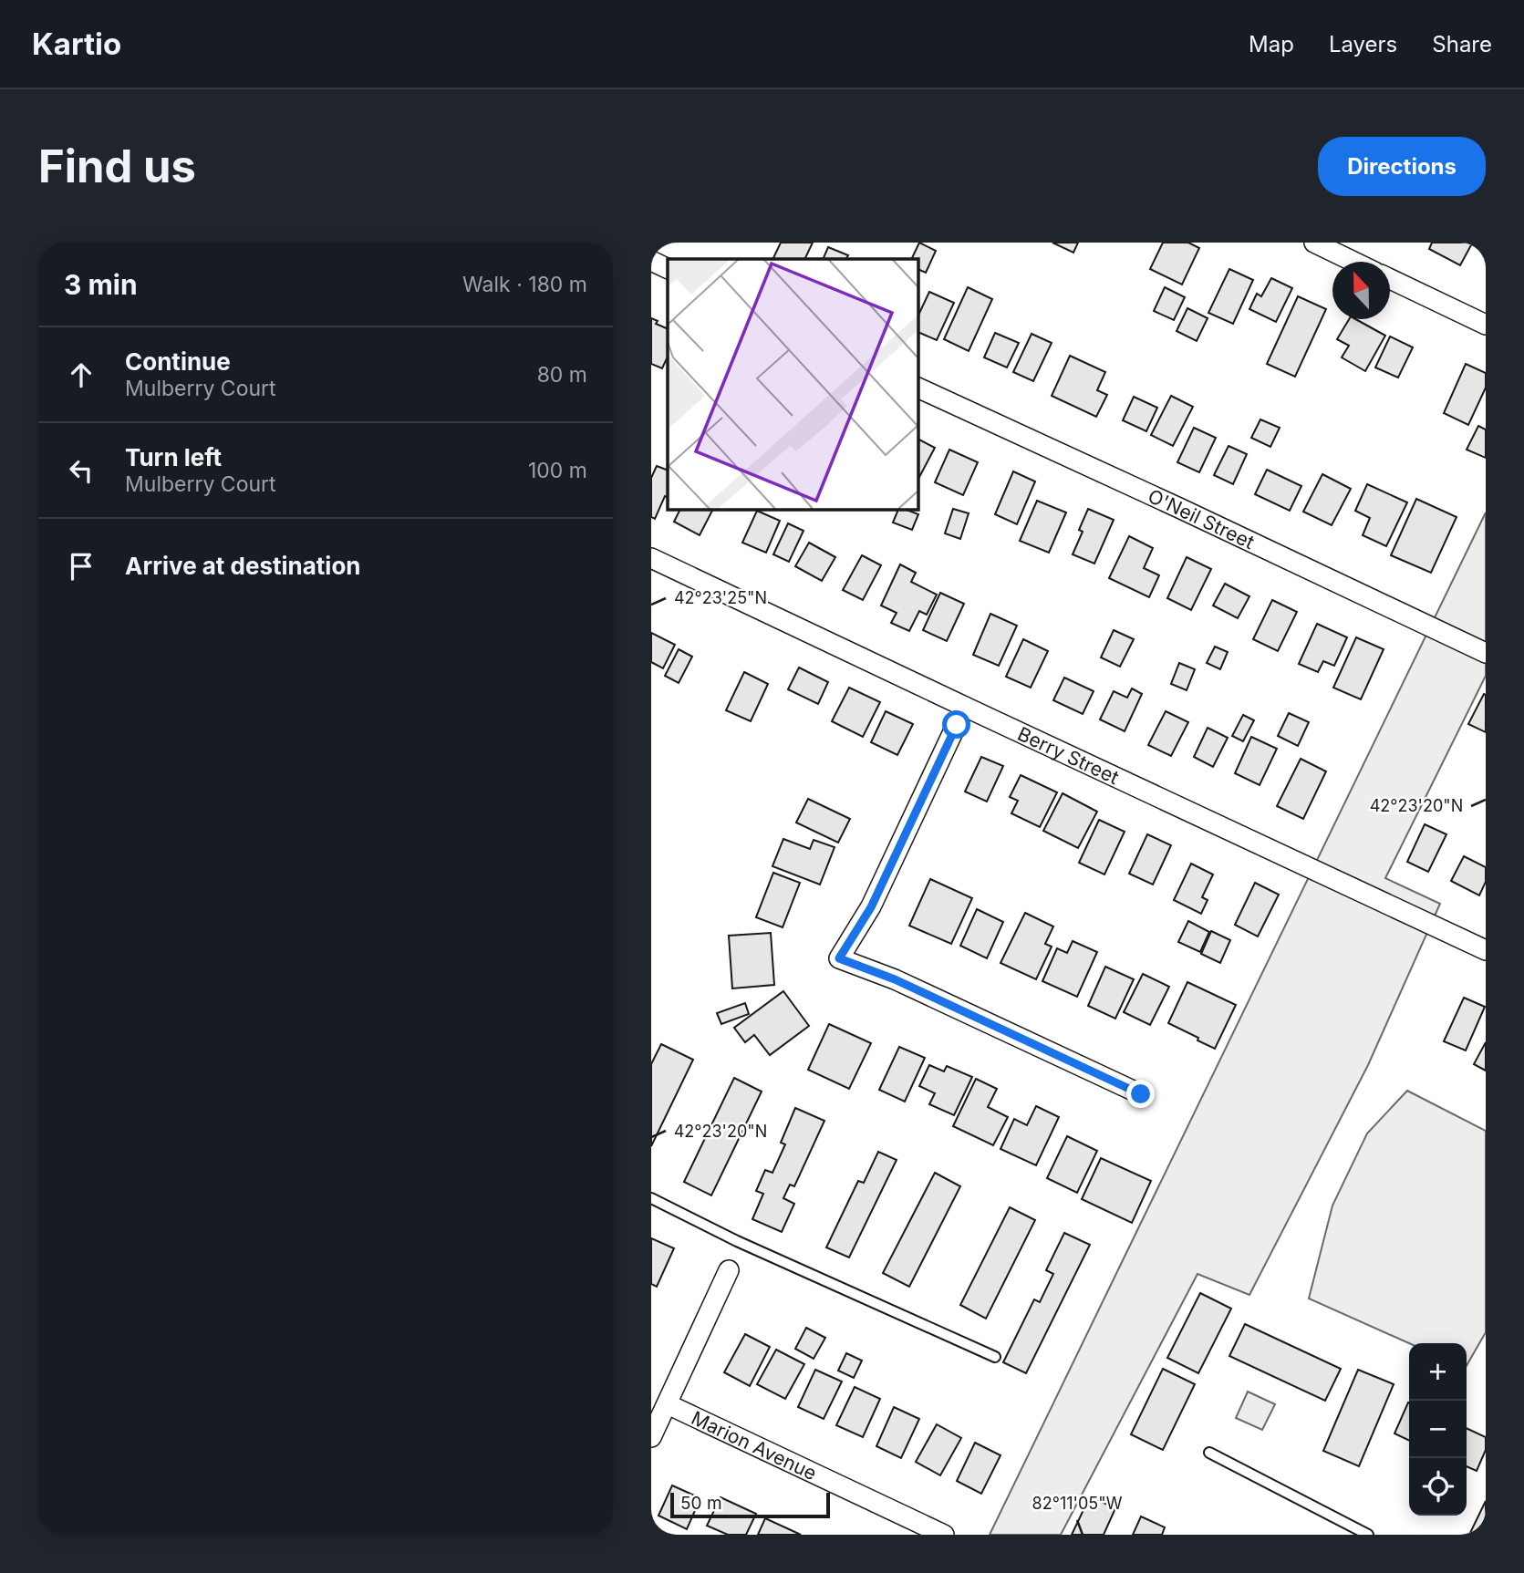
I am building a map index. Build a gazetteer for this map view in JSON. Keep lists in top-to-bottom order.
{
  "streets": {
    "street": ["O'Neil Street", "Berry Street", "Marion Avenue"]
  },
  "scale_bar": "50 m",
  "north": "top",
  "page": {
    "header": "Kartio",
    "nav": ["Map", "Layers", "Share"],
    "buttons": "Directions",
    "title": "Find us",
    "heading": ["3 min", "Walk · 180 m"],
    "list": [
      ["Continue", "Mulberry Court", "80 m"],
      ["Turn left", "Mulberry Court", "100 m"],
      "Arrive at destination"
    ],
    "map_buttons": ["+", "−"],
    "scale": "50 m"
  },
  "coordinates": ["42°23'25\"N", "42°23'20\"N", "82°11'05\"W"]
}
